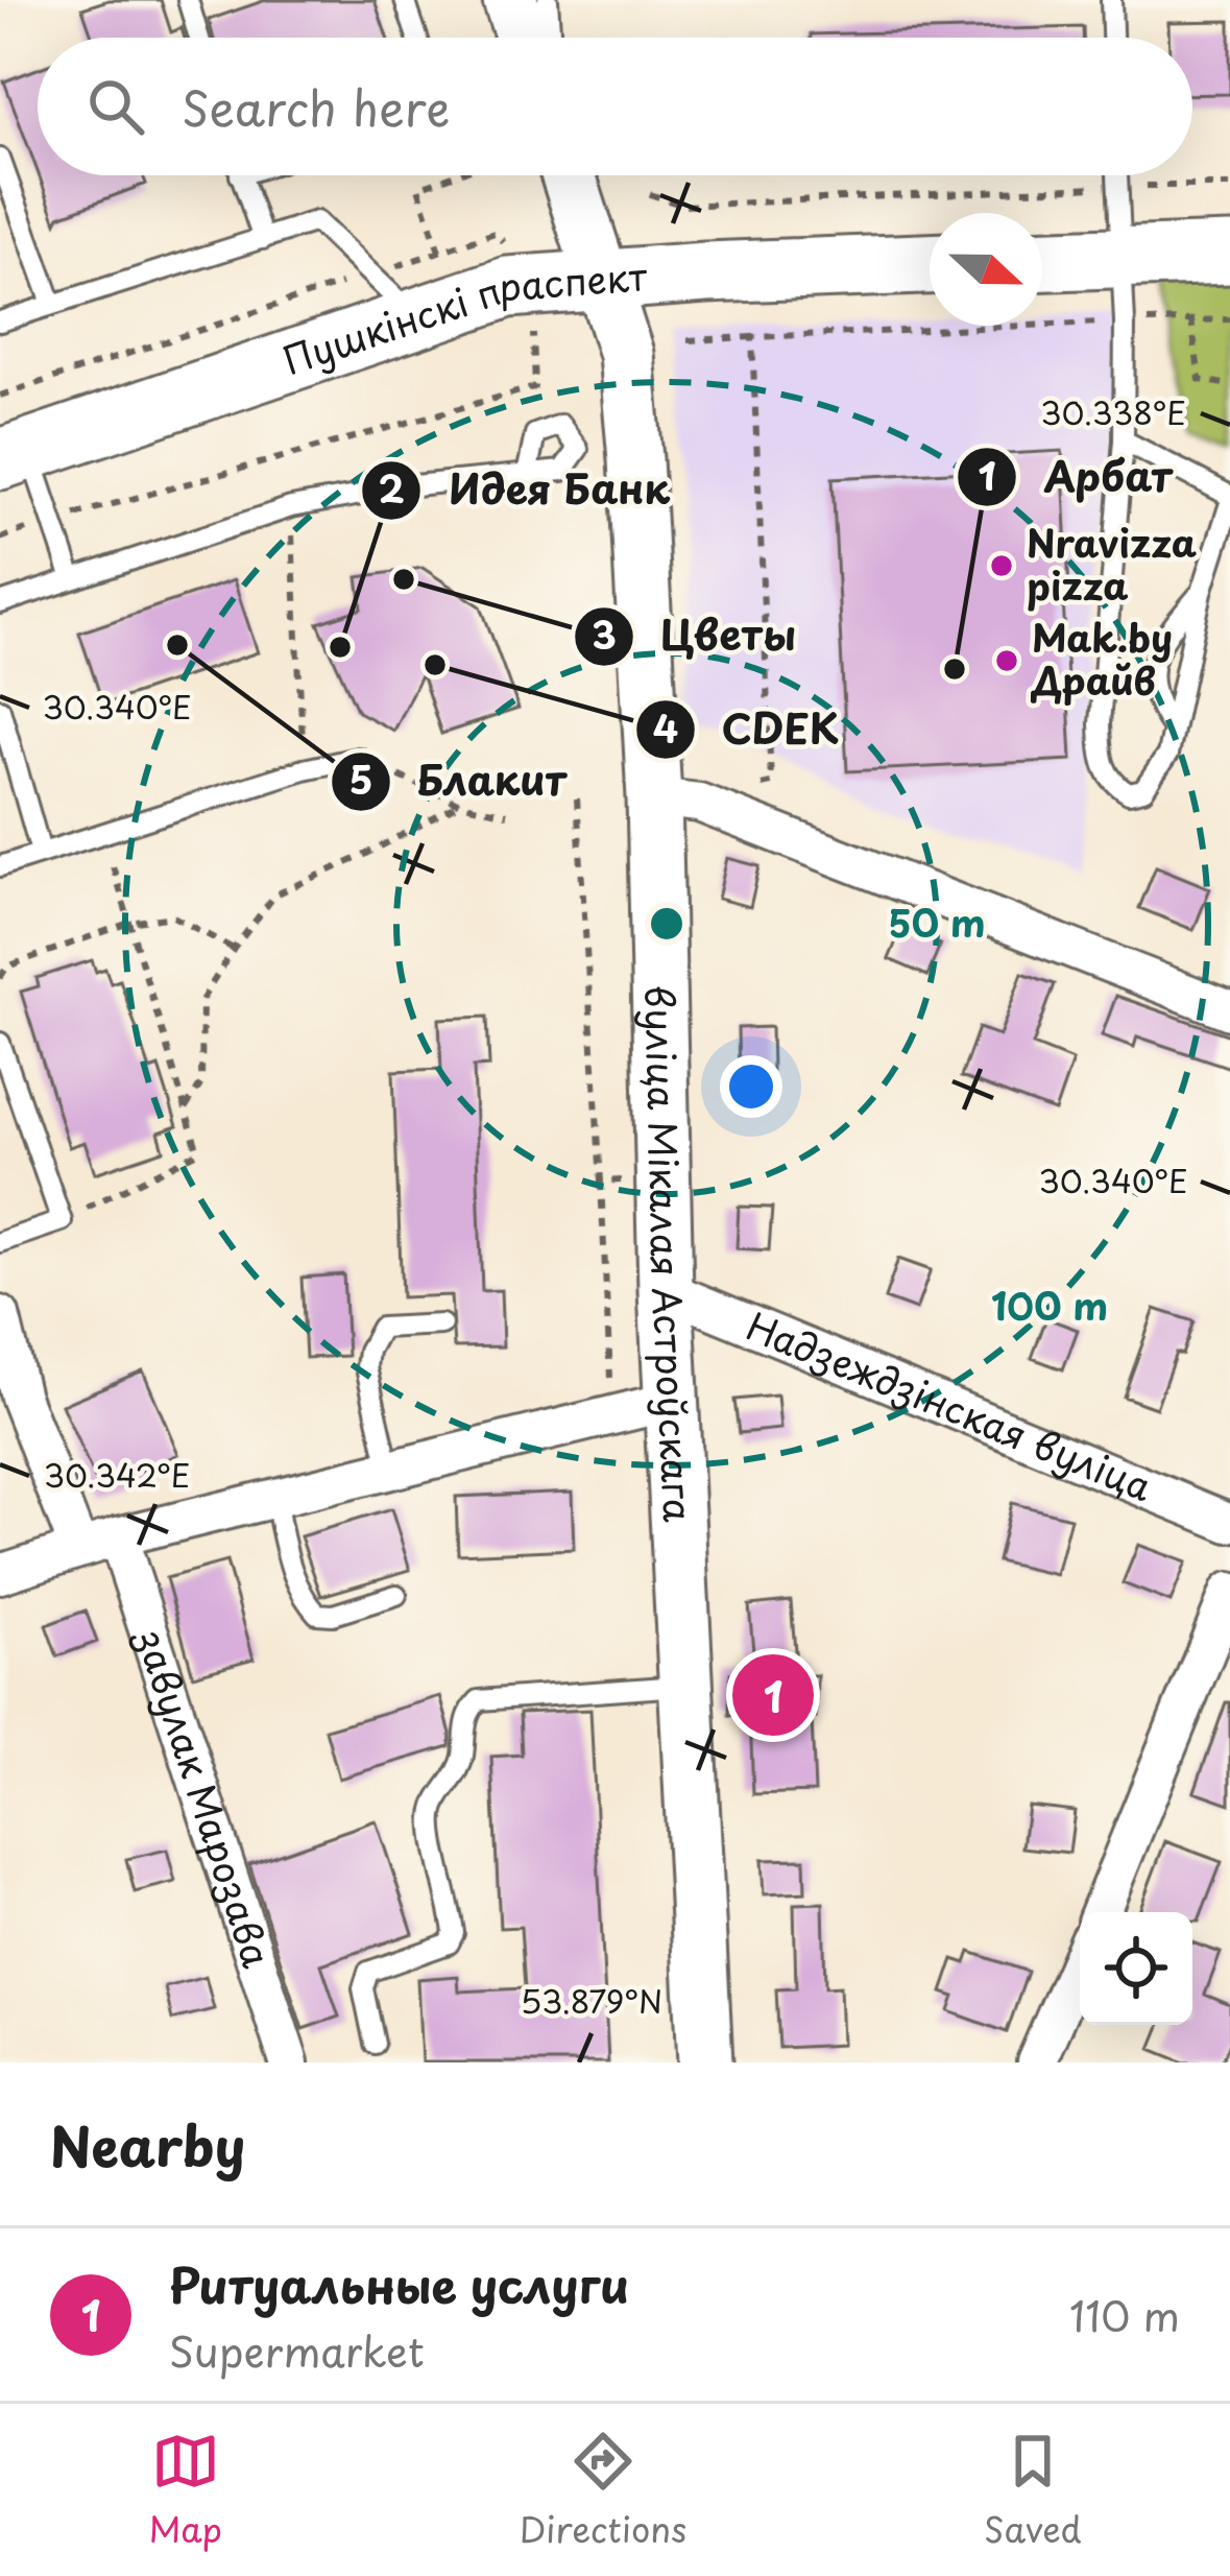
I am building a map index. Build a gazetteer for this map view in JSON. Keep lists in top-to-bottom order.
{
  "streets": {
    "main road": ["Пушкінскі праспект", "вуліца Мікалая Астроўскага"],
    "street": ["Надзеждзінская вуліца", "завулак Марозава"]
  },
  "crossings": [
    ["Пушкінскі праспект", "вуліца Мікалая Астроўскага"],
    ["вуліца Мікалая Астроўскага", "Надзеждзінская вуліца"]
  ],
  "places": [
    "Nravizza pizza",
    "Цветы",
    "Блакит",
    "Идея Банк",
    "Маk.by Драйв",
    "CDEK",
    "Арбат"
  ],
  "north": "right",
  "page": {
    "search": "Search here",
    "pins": "1",
    "heading": "Nearby",
    "list": [
      {
        "mark": "1",
        "name": "Ритуальные услуги",
        "note": "Supermarket",
        "value": "110 m"
      }
    ],
    "nav": ["Map", "Directions", "Saved"]
  },
  "coordinates": [
    "30.338°E",
    "30.340°E",
    "30.342°E",
    "53.879°N"
  ],
  "rings": ["50 m", "100 m"]
}
